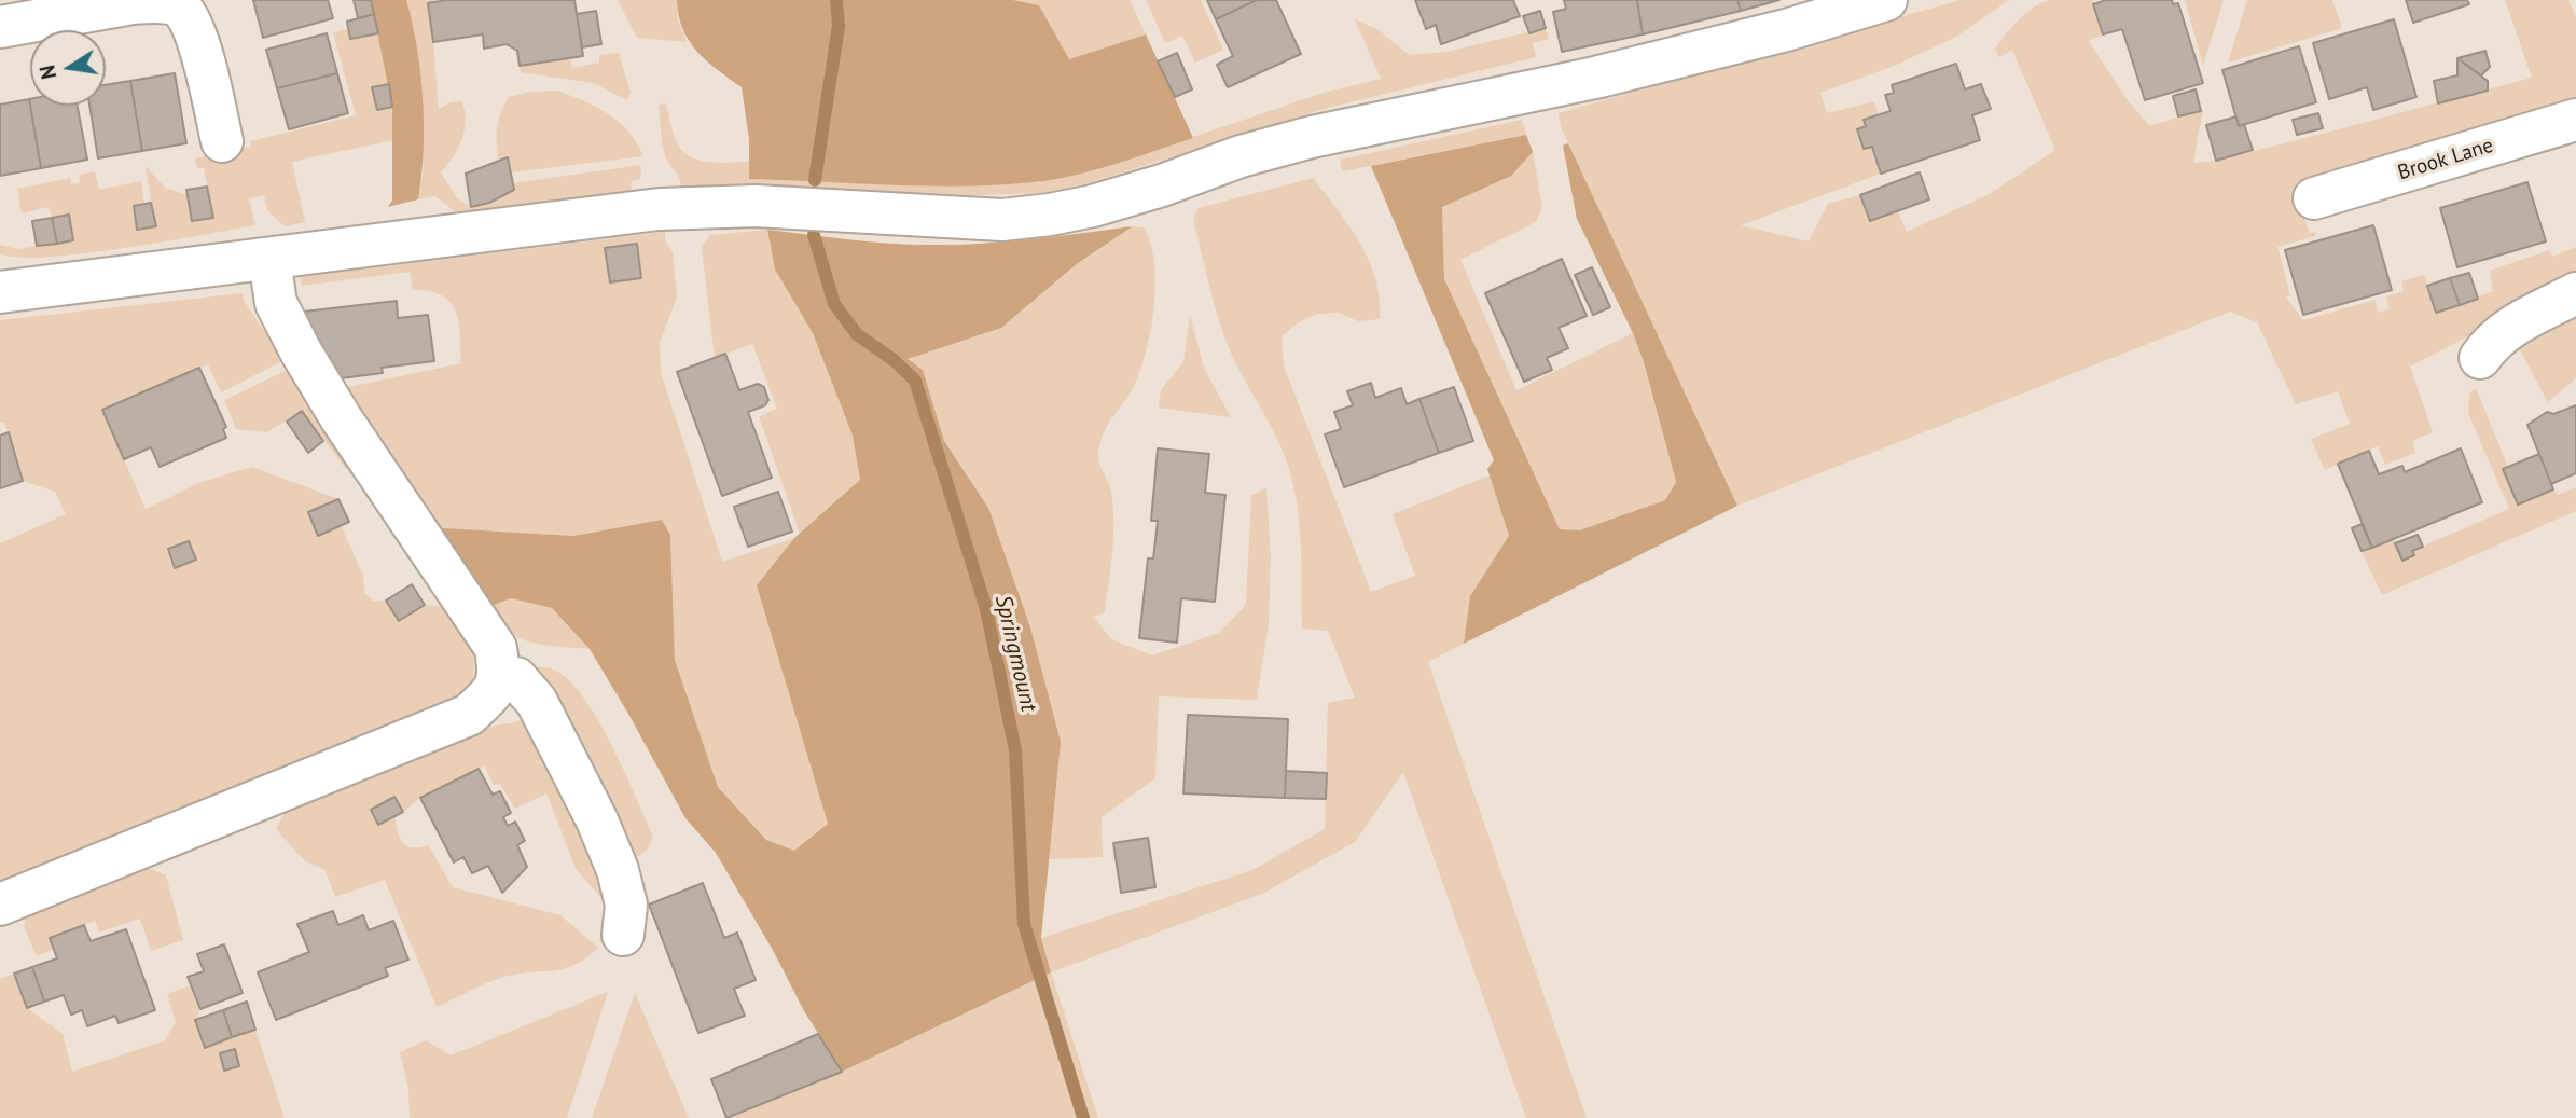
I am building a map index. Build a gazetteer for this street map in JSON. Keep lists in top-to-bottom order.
{
  "streets": {
    "street": ["Brook Lane"]
  },
  "water": ["Springmount"],
  "north": "left"
}
